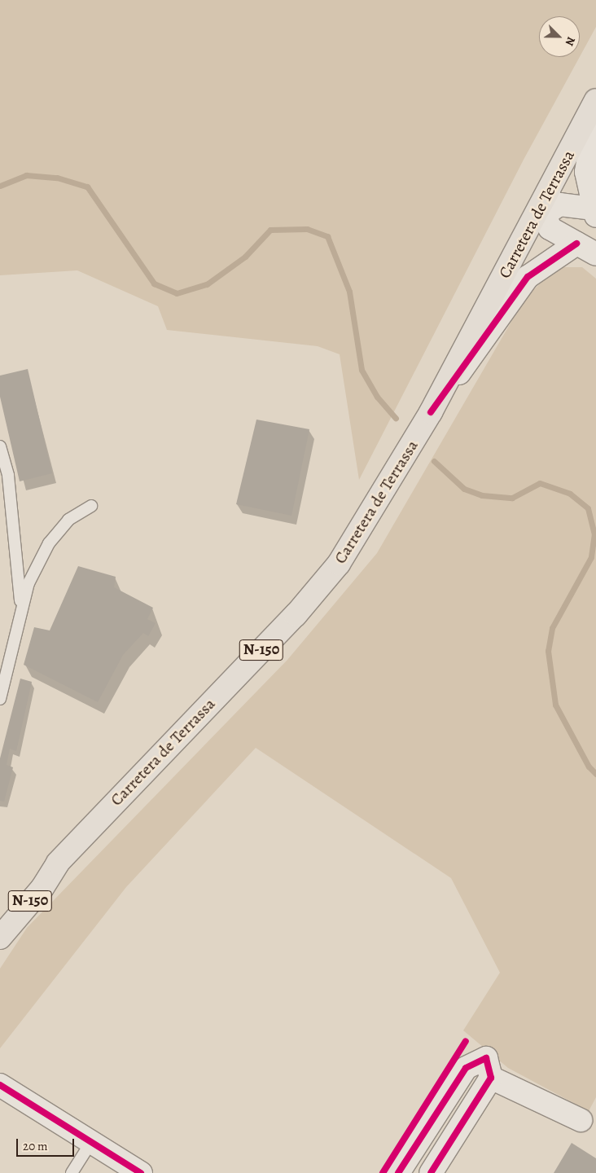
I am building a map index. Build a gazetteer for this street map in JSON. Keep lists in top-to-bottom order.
{
  "streets": {
    "main road": ["Carretera de Terrassa", "N-150"]
  },
  "scale_bar": "20 m",
  "north": "bottom right"
}
